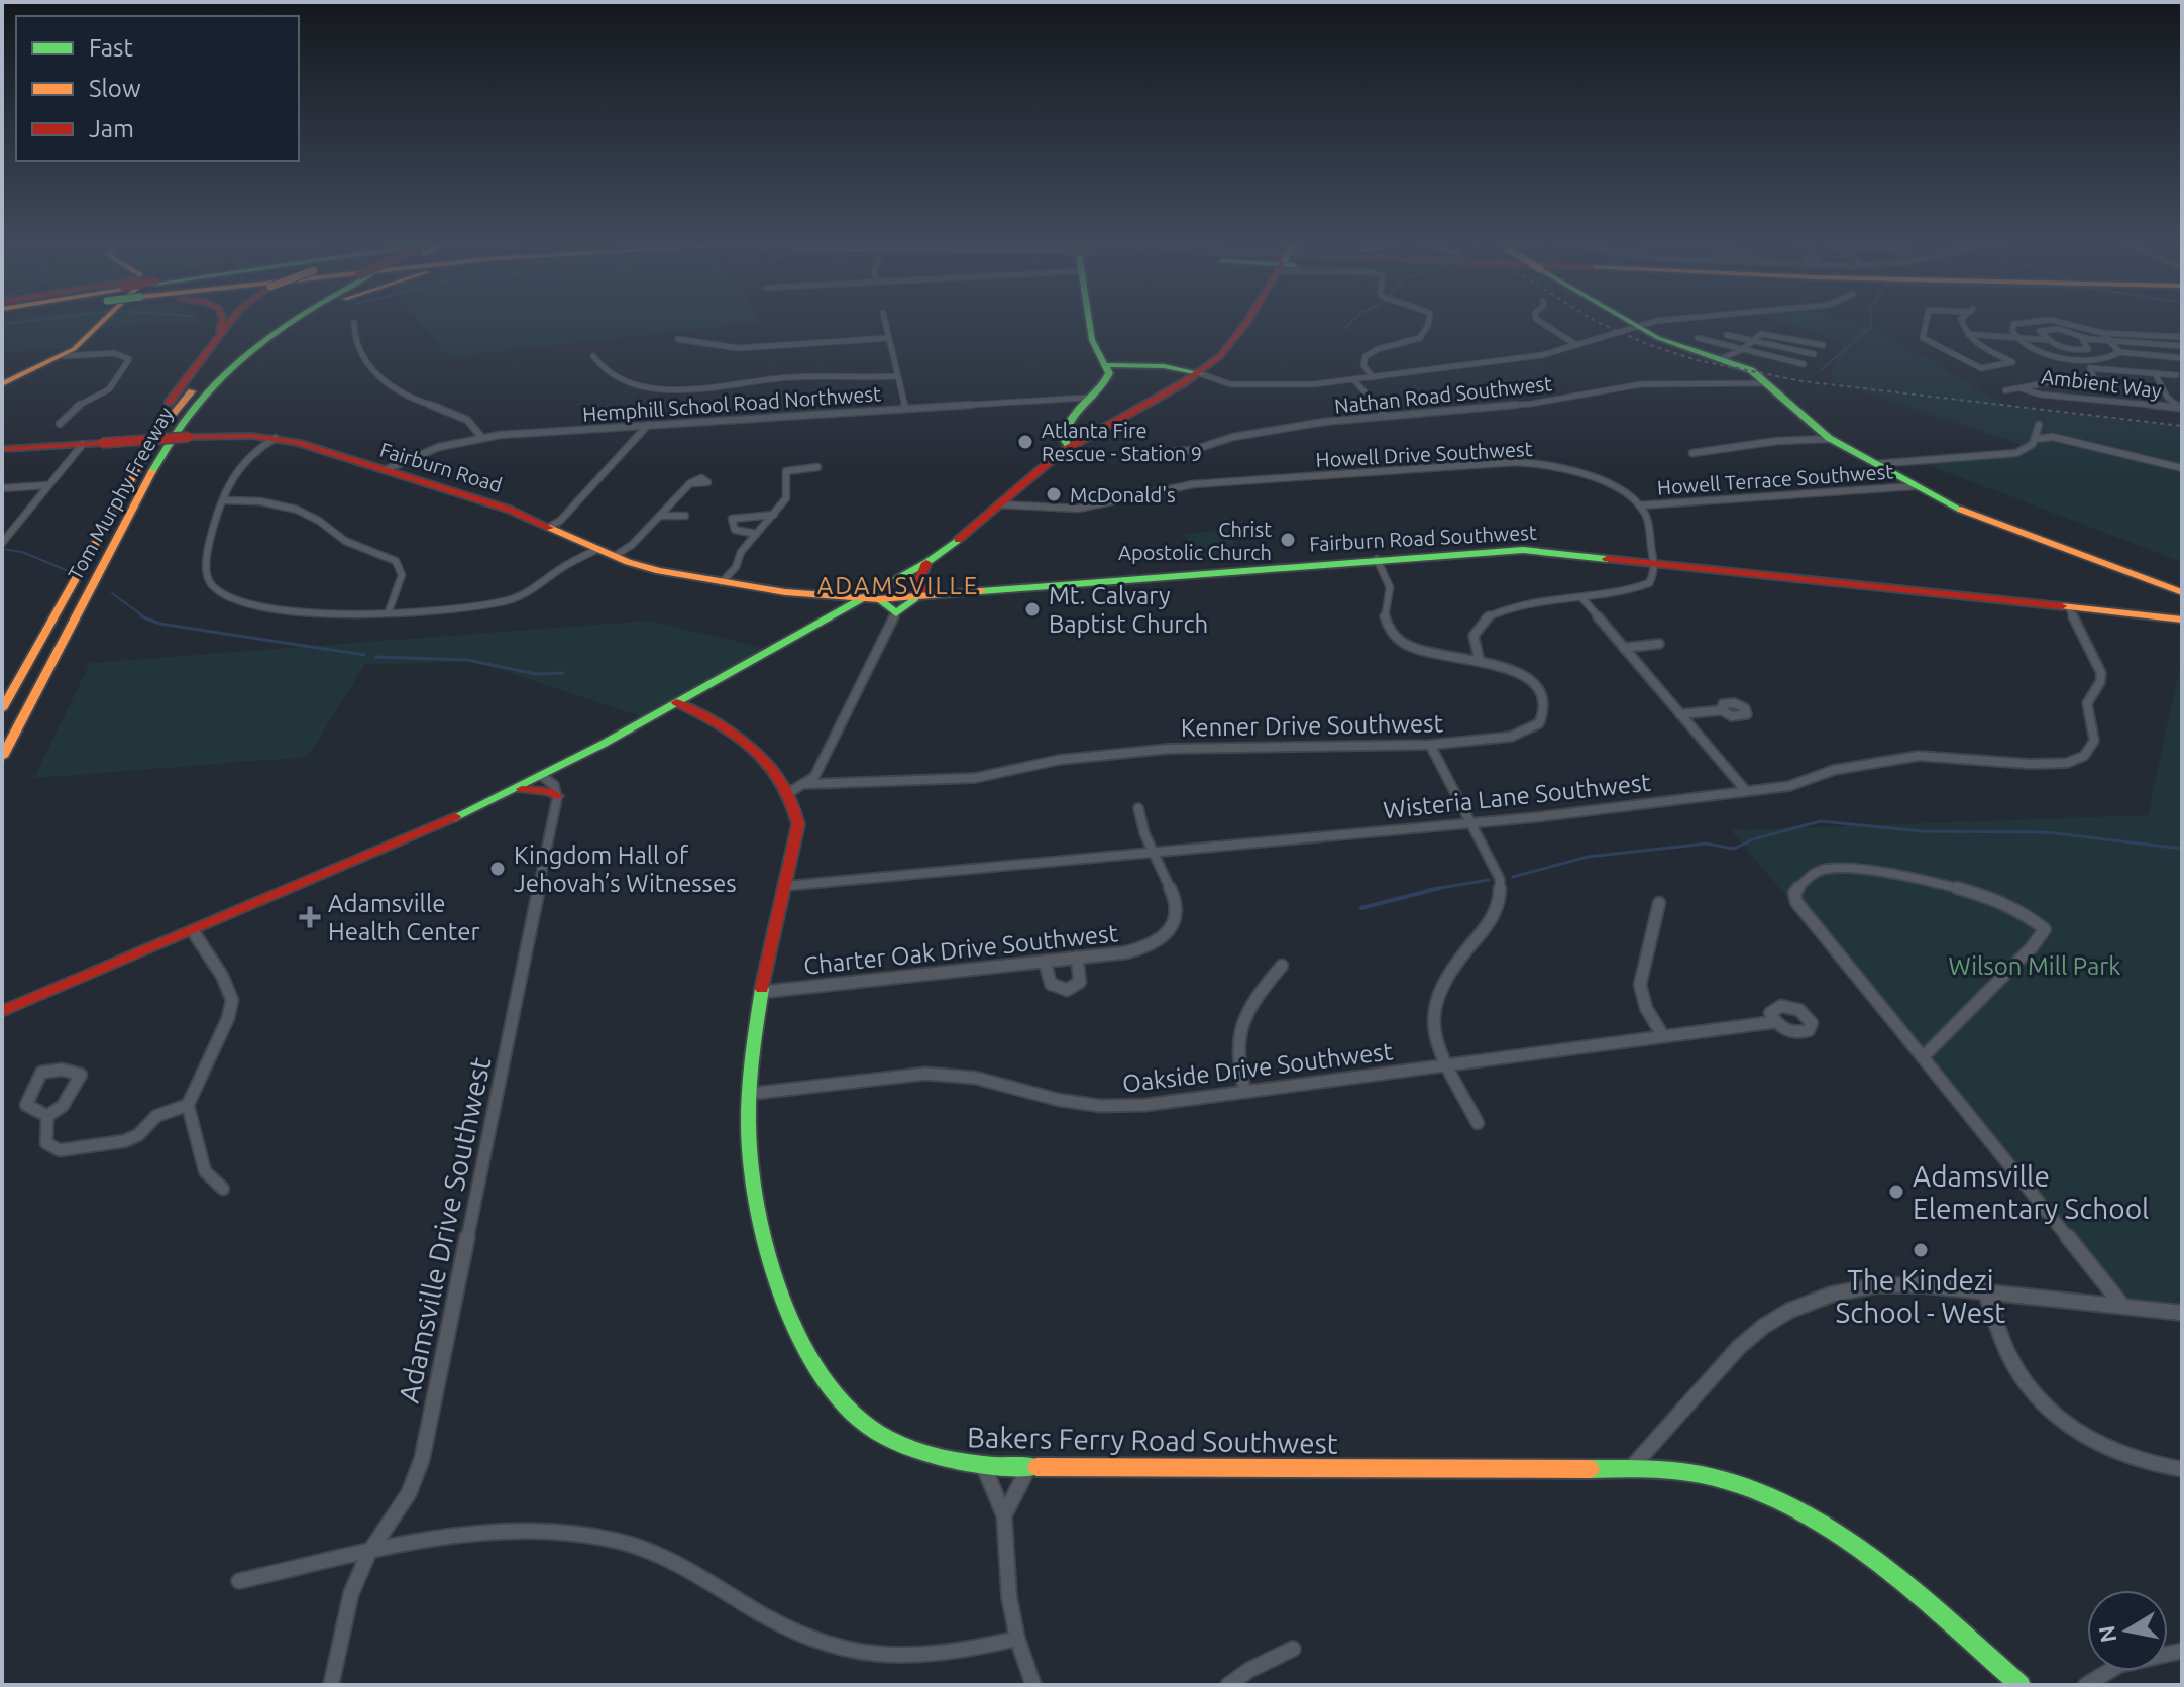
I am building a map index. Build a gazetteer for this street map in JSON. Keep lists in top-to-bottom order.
{
  "streets": {
    "main road": [
      "Fairburn Road",
      "Tom Murphy Freeway",
      "Fairburn Road Southwest",
      "Bakers Ferry Road Southwest"
    ],
    "street": [
      "Ambient Way",
      "Nathan Road Southwest",
      "Hemphill School Road Northwest",
      "Howell Drive Southwest",
      "Howell Terrace Southwest",
      "Kenner Drive Southwest",
      "Wisteria Lane Southwest",
      "Charter Oak Drive Southwest",
      "Oakside Drive Southwest",
      "Adamsville Drive Southwest"
    ]
  },
  "crossings": [
    ["Hemphill School Road Northwest", "Fairburn Road"],
    ["Howell Drive Southwest", "Howell Terrace Southwest"],
    ["Fairburn Road", "Fairburn Road Southwest"],
    ["Fairburn Road Southwest", "Kenner Drive Southwest"],
    ["Fairburn Road Southwest", "Wisteria Lane Southwest"],
    ["Wisteria Lane Southwest", "Charter Oak Drive Southwest"],
    ["Wisteria Lane Southwest", "Bakers Ferry Road Southwest"],
    ["Charter Oak Drive Southwest", "Bakers Ferry Road Southwest"],
    ["Oakside Drive Southwest", "Bakers Ferry Road Southwest"]
  ],
  "districts": ["ADAMSVILLE"],
  "parks": ["Wilson Mill Park"],
  "places": {
    "other": [
      "Atlanta Fire Rescue - Station 9",
      "McDonald's",
      "Christ Apostolic Church",
      "Mt. Calvary Baptist Church",
      "Kingdom Hall of Jehovah’s Witnesses",
      "Adamsville Elementary School",
      "The Kindezi School - West"
    ],
    "health": ["Adamsville Health Center"]
  },
  "legend": ["Fast", "Slow", "Jam"],
  "north": "left"
}
